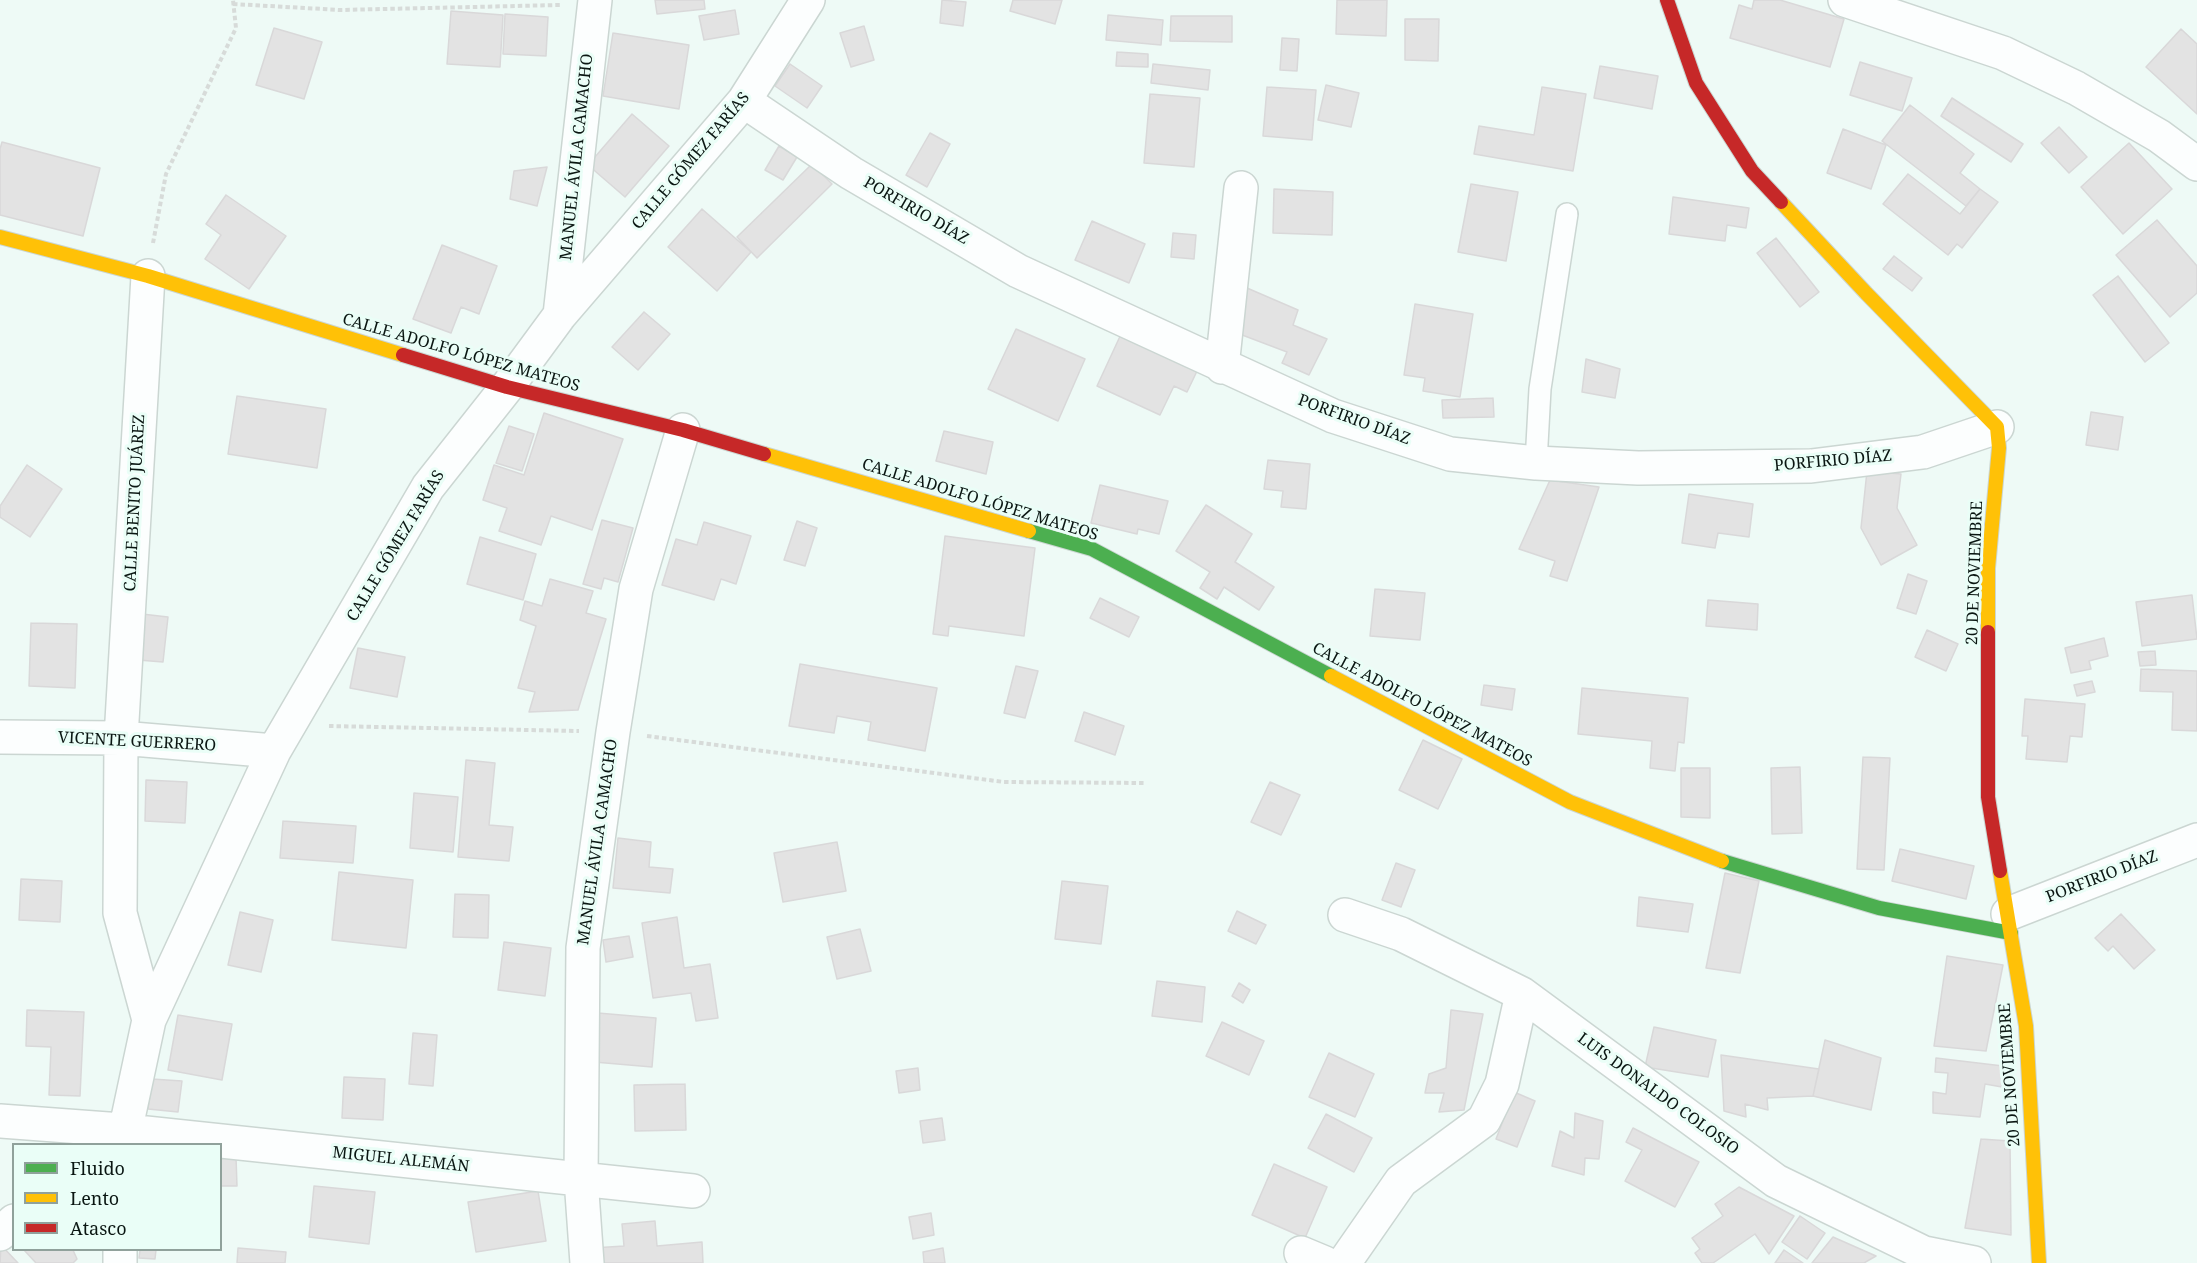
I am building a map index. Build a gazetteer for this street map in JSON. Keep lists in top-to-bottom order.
{
  "streets": {
    "street": [
      "MANUEL ÁVILA CAMACHO",
      "CALLE GÓMEZ FARÍAS",
      "PORFIRIO DÍAZ",
      "CALLE ADOLFO LÓPEZ MATEOS",
      "CALLE BENITO JUÁREZ",
      "20 DE NOVIEMBRE",
      "VICENTE GUERRERO",
      "LUIS DONALDO COLOSIO",
      "MIGUEL ALEMÁN"
    ]
  },
  "crossings": [
    ["MANUEL ÁVILA CAMACHO", "CALLE GÓMEZ FARÍAS"],
    ["MANUEL ÁVILA CAMACHO", "CALLE ADOLFO LÓPEZ MATEOS"],
    ["MANUEL ÁVILA CAMACHO", "MIGUEL ALEMÁN"],
    ["CALLE GÓMEZ FARÍAS", "PORFIRIO DÍAZ"],
    ["CALLE GÓMEZ FARÍAS", "CALLE ADOLFO LÓPEZ MATEOS"],
    ["CALLE GÓMEZ FARÍAS", "CALLE BENITO JUÁREZ"],
    ["CALLE GÓMEZ FARÍAS", "VICENTE GUERRERO"],
    ["CALLE GÓMEZ FARÍAS", "MIGUEL ALEMÁN"],
    ["PORFIRIO DÍAZ", "CALLE ADOLFO LÓPEZ MATEOS"],
    ["PORFIRIO DÍAZ", "20 DE NOVIEMBRE"],
    ["CALLE ADOLFO LÓPEZ MATEOS", "CALLE BENITO JUÁREZ"],
    ["CALLE ADOLFO LÓPEZ MATEOS", "20 DE NOVIEMBRE"],
    ["CALLE BENITO JUÁREZ", "VICENTE GUERRERO"]
  ],
  "legend": ["Fluido", "Lento", "Atasco"]
}
